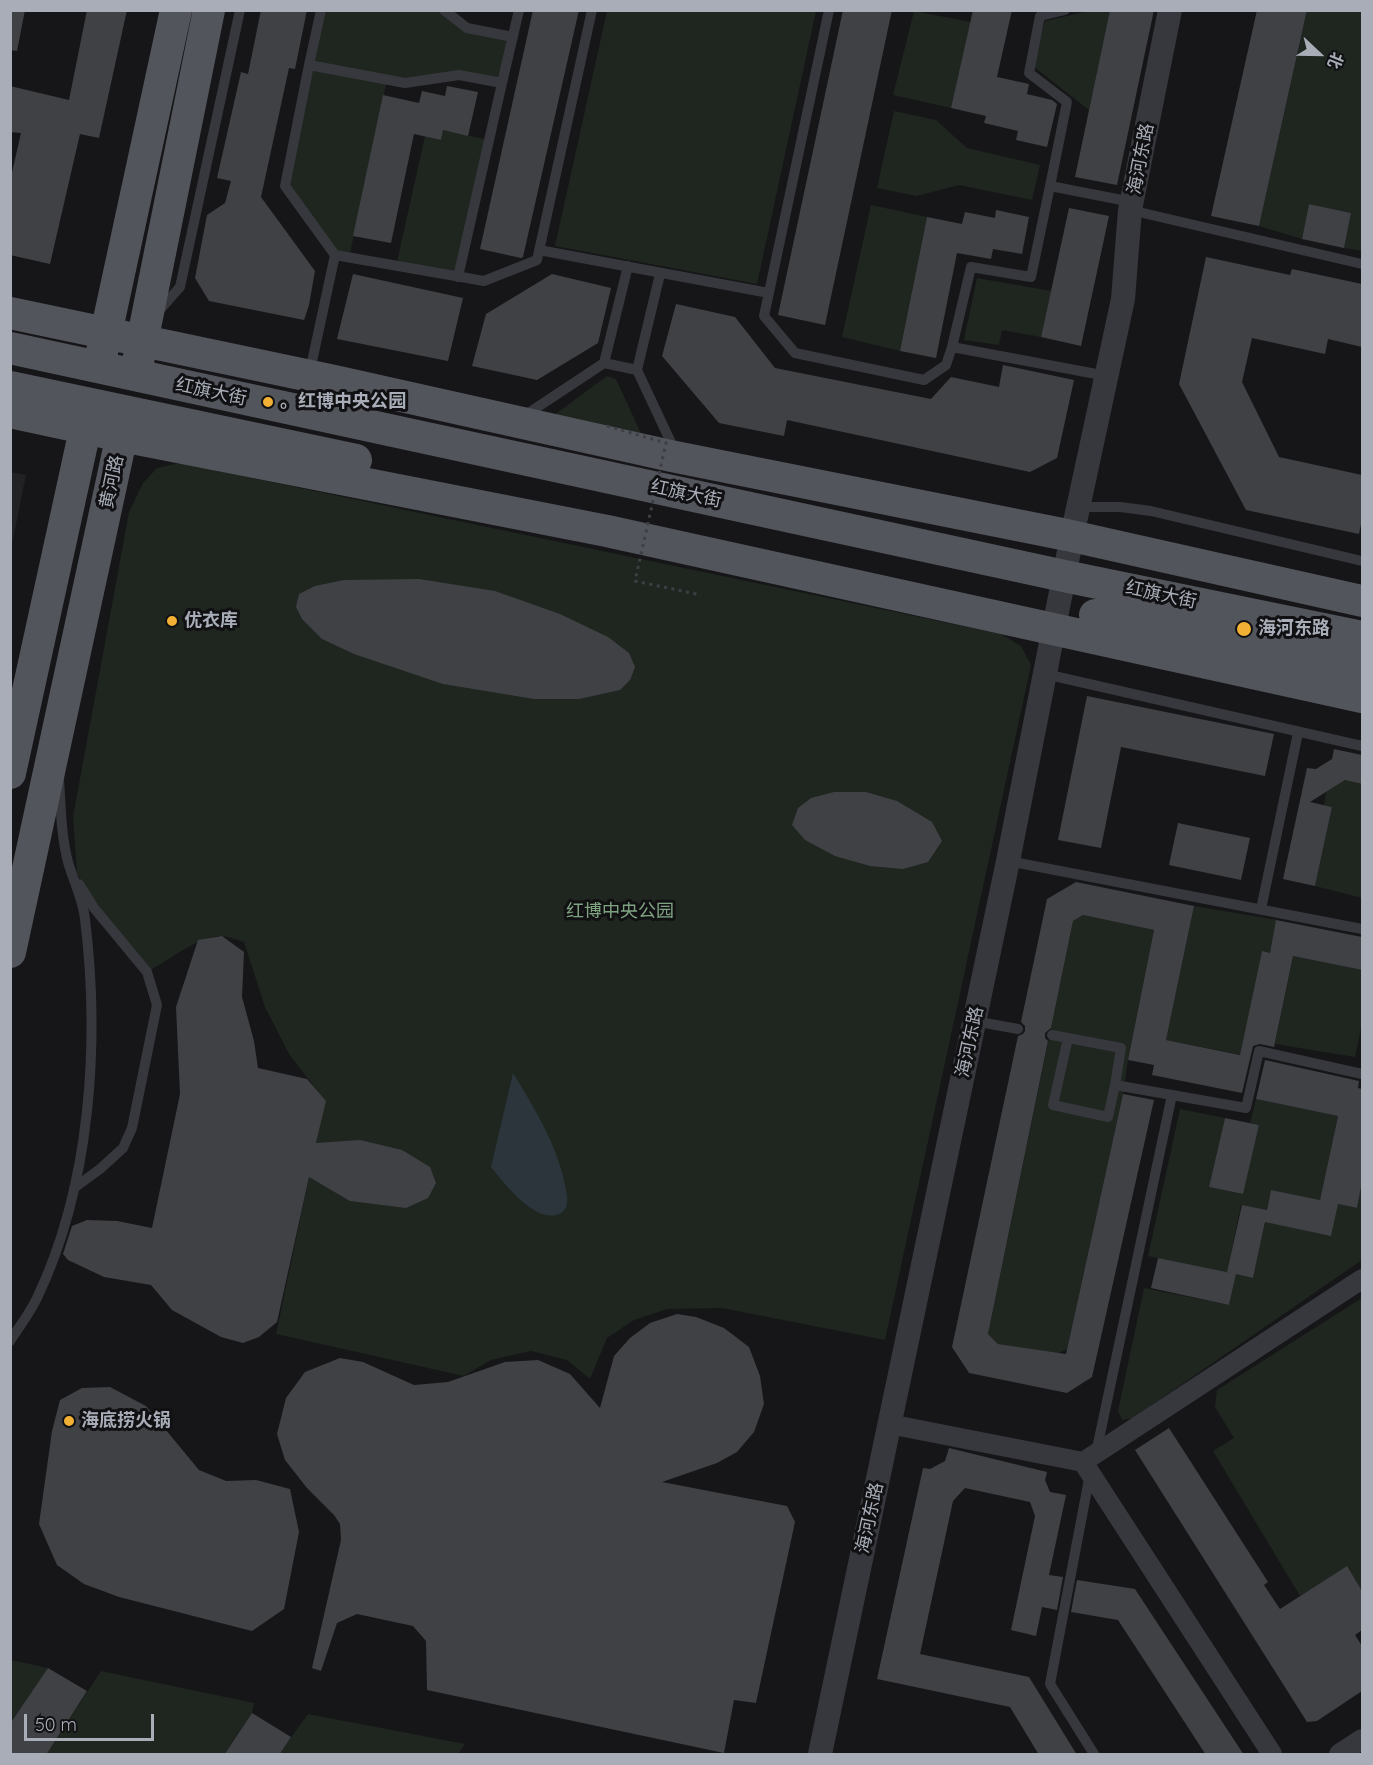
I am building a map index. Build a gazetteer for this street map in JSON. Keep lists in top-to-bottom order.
{
  "streets": {
    "main road": ["红旗大街", "黄河路"],
    "street": ["海河东路"]
  },
  "crossings": [
    ["海河东路", "红旗大街"],
    ["红旗大街", "黄河路"]
  ],
  "parks": ["红博中央公园"],
  "places": [
    "。红博中央公园",
    "优衣库",
    "海河东路",
    "海底捞火锅"
  ],
  "scale_bar": "50 m",
  "north": "right"
}
